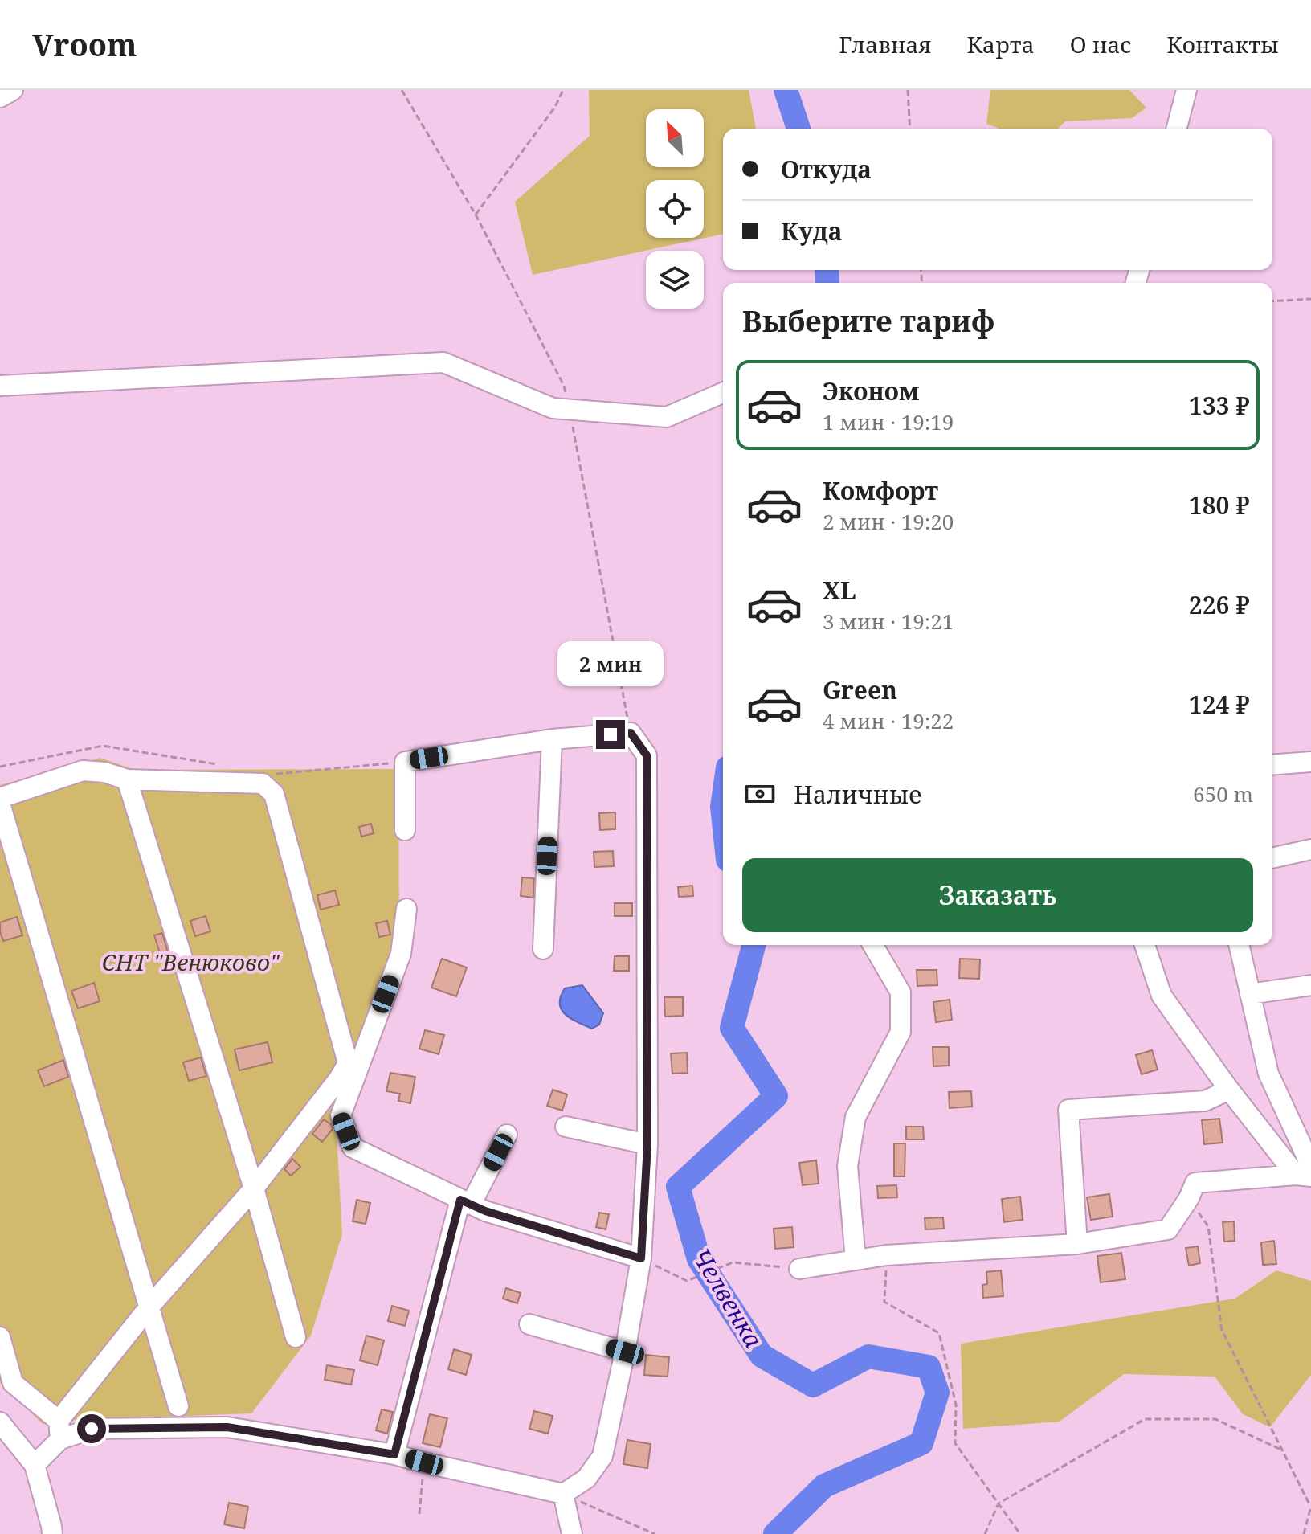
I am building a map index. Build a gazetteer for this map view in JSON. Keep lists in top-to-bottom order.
{
  "water": ["Челвенка"],
  "parks": ["СНТ \"Венюково\""],
  "north": "top left",
  "page": {
    "header": "Vroom",
    "nav": [
      "Главная",
      "Карта",
      "О нас",
      "Контакты"
    ],
    "banner": ["Откуда", "Куда"],
    "heading": "Выберите тариф",
    "list": [
      {
        "name": "Эконом",
        "note": "1 мин · 19:19",
        "value": "133 ₽"
      },
      {
        "name": "Комфорт",
        "note": "2 мин · 19:20",
        "value": "180 ₽"
      },
      {
        "name": "XL",
        "note": "3 мин · 19:21",
        "value": "226 ₽"
      },
      {
        "name": "Green",
        "note": "4 мин · 19:22",
        "value": "124 ₽"
      }
    ],
    "bubble": "2 мин",
    "pay": ["Наличные", "650 m"],
    "buttons": "Заказать"
  }
}
